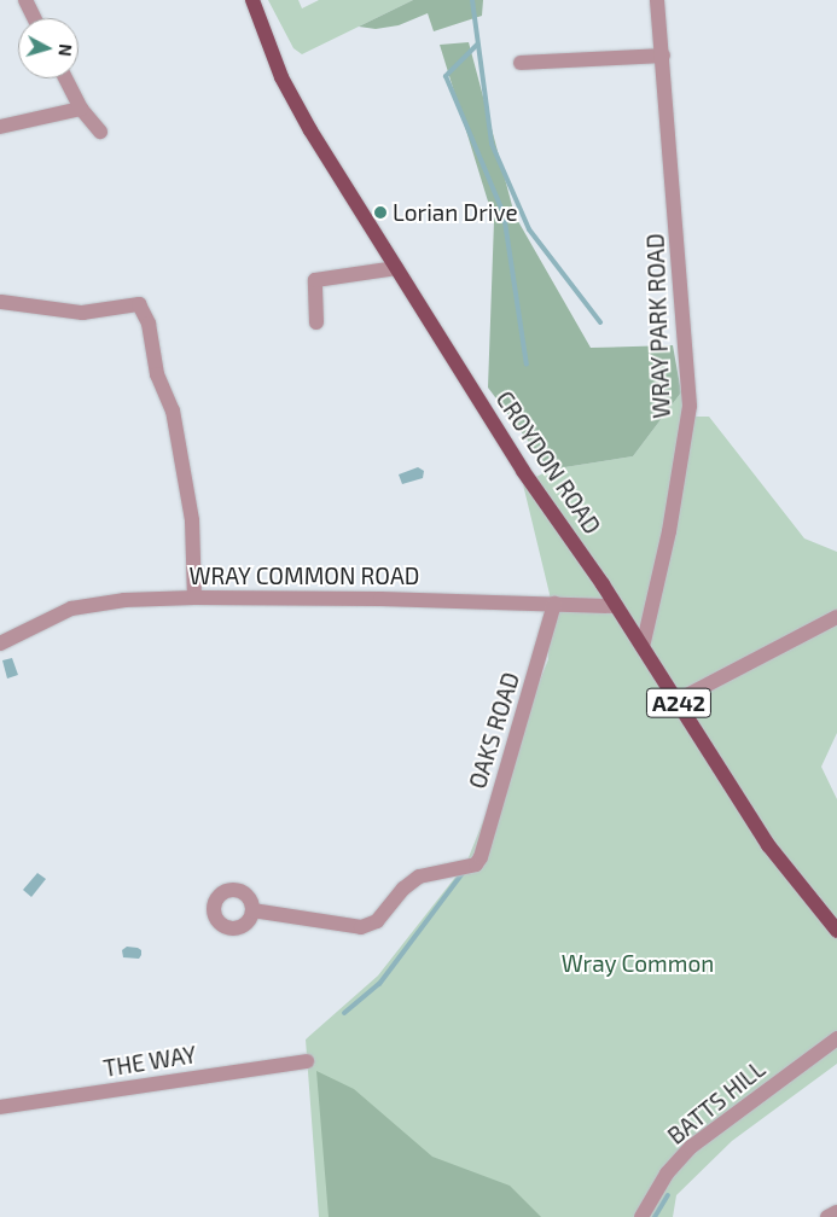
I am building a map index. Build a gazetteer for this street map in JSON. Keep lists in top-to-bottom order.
{
  "streets": {
    "main road": ["CROYDON ROAD", "A242"],
    "street": [
      "WRAY PARK ROAD",
      "WRAY COMMON ROAD",
      "OAKS ROAD",
      "THE WAY",
      "BATTS HILL"
    ]
  },
  "crossings": [
    ["WRAY PARK ROAD", "CROYDON ROAD"],
    ["CROYDON ROAD", "WRAY COMMON ROAD"],
    ["WRAY COMMON ROAD", "OAKS ROAD"]
  ],
  "parks": ["Wray Common"],
  "places": ["Lorian Drive"],
  "north": "right"
}
